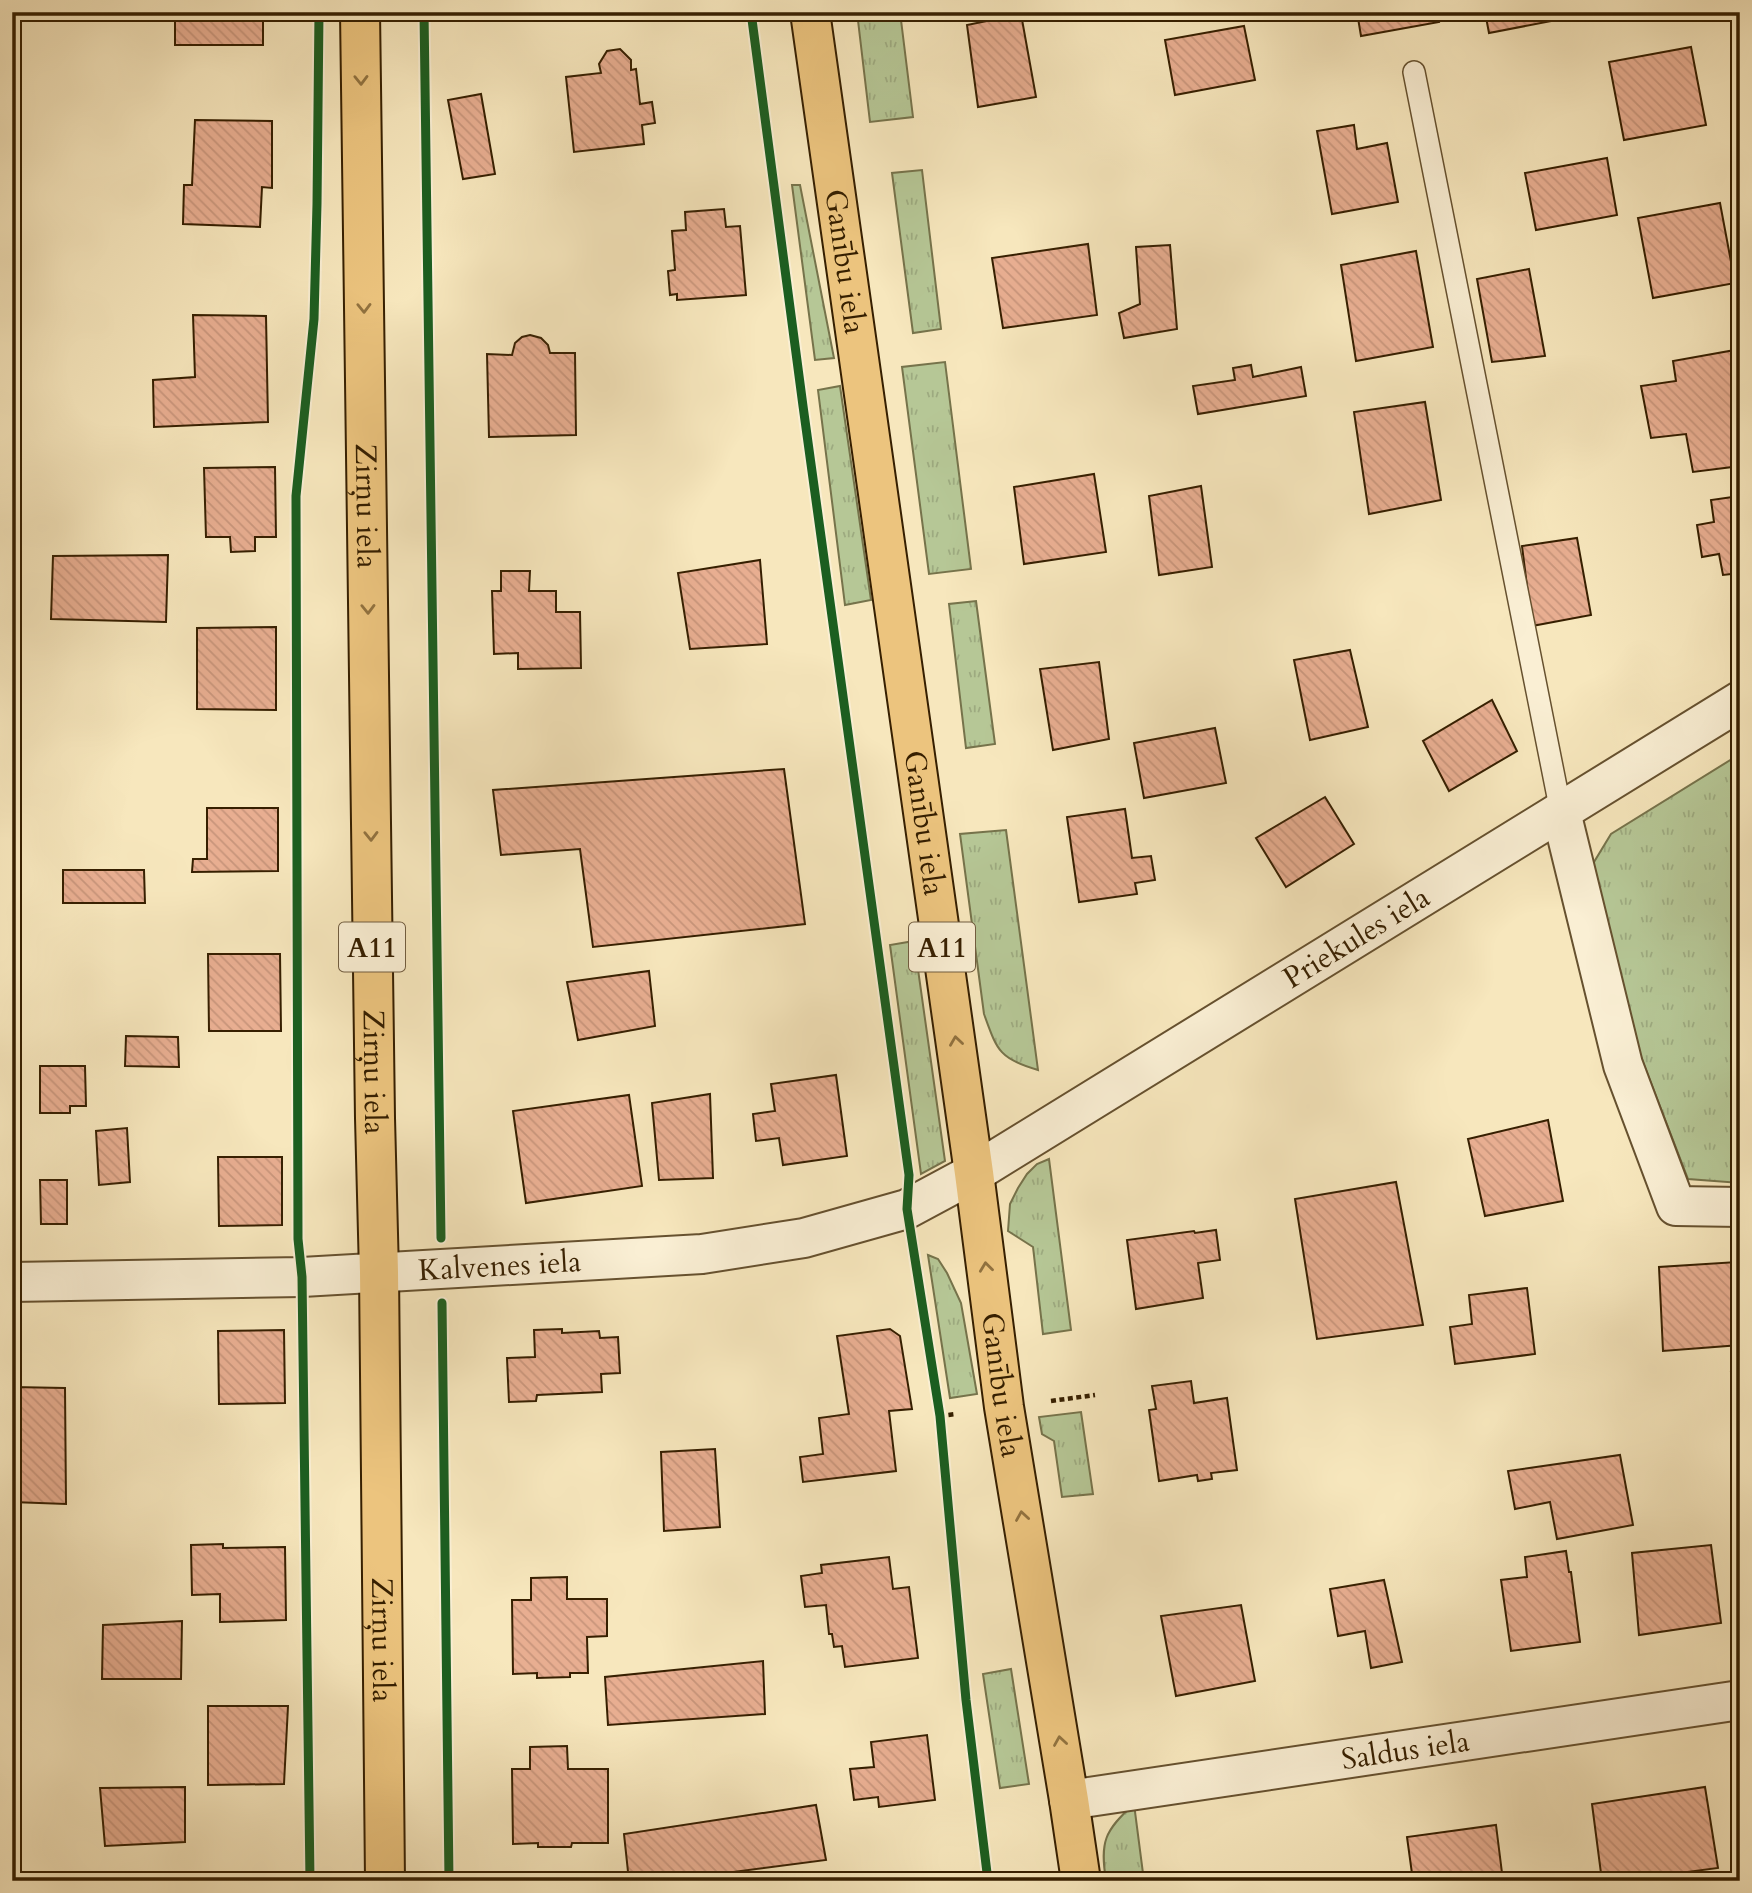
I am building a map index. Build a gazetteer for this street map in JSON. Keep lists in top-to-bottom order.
{
  "streets": {
    "highway": ["Ganību iela", "Zirņu iela", "A11"],
    "street": ["Priekules iela", "Kalvenes iela", "Saldus iela"]
  },
  "crossings": [
    ["Ganību iela", "Priekules iela"],
    ["Ganību iela", "Kalvenes iela"],
    ["Ganību iela", "Saldus iela"],
    ["Zirņu iela", "Kalvenes iela"],
    ["Priekules iela", "Kalvenes iela"]
  ],
  "one_way": ["Ganību iela", "Zirņu iela"]
}
